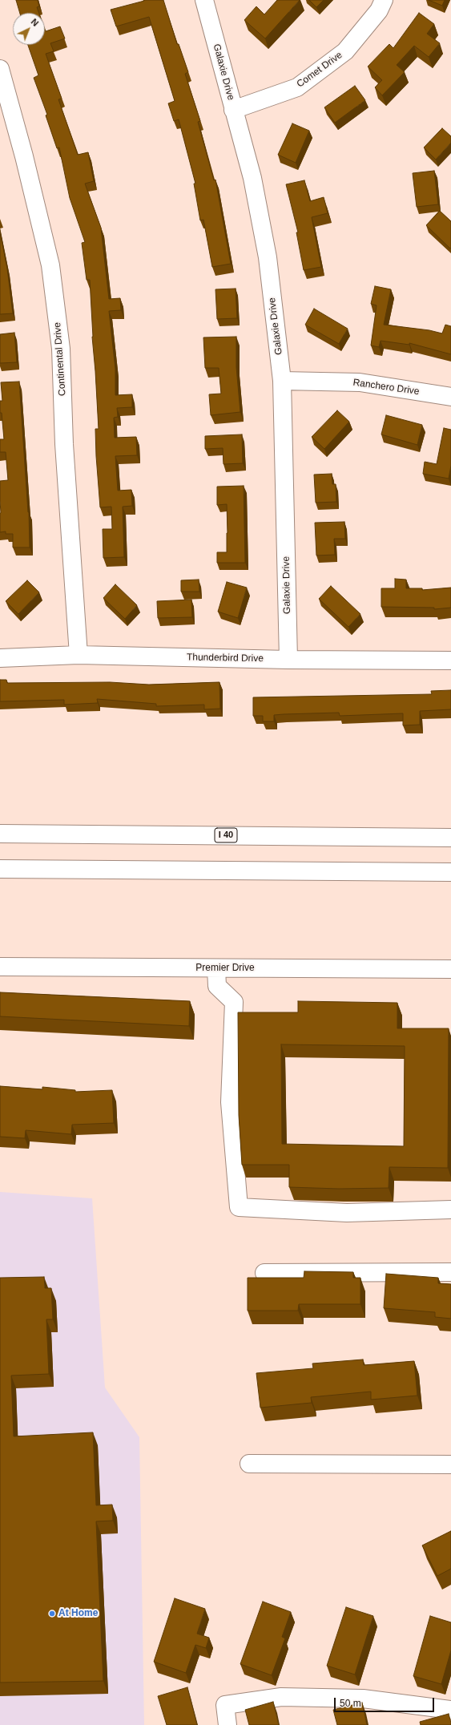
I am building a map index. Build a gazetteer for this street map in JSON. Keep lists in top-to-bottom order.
{
  "streets": {
    "main road": [
      "Comet Drive",
      "Galaxie Drive",
      "Continental Drive",
      "Ranchero Drive",
      "Thunderbird Drive",
      "I 40",
      "Premier Drive"
    ]
  },
  "crossings": [
    ["Comet Drive", "Galaxie Drive"],
    ["Galaxie Drive", "Ranchero Drive"],
    ["Galaxie Drive", "Thunderbird Drive"],
    ["Continental Drive", "Thunderbird Drive"]
  ],
  "places": ["At Home"],
  "scale_bar": "50 m",
  "north": "top right"
}
